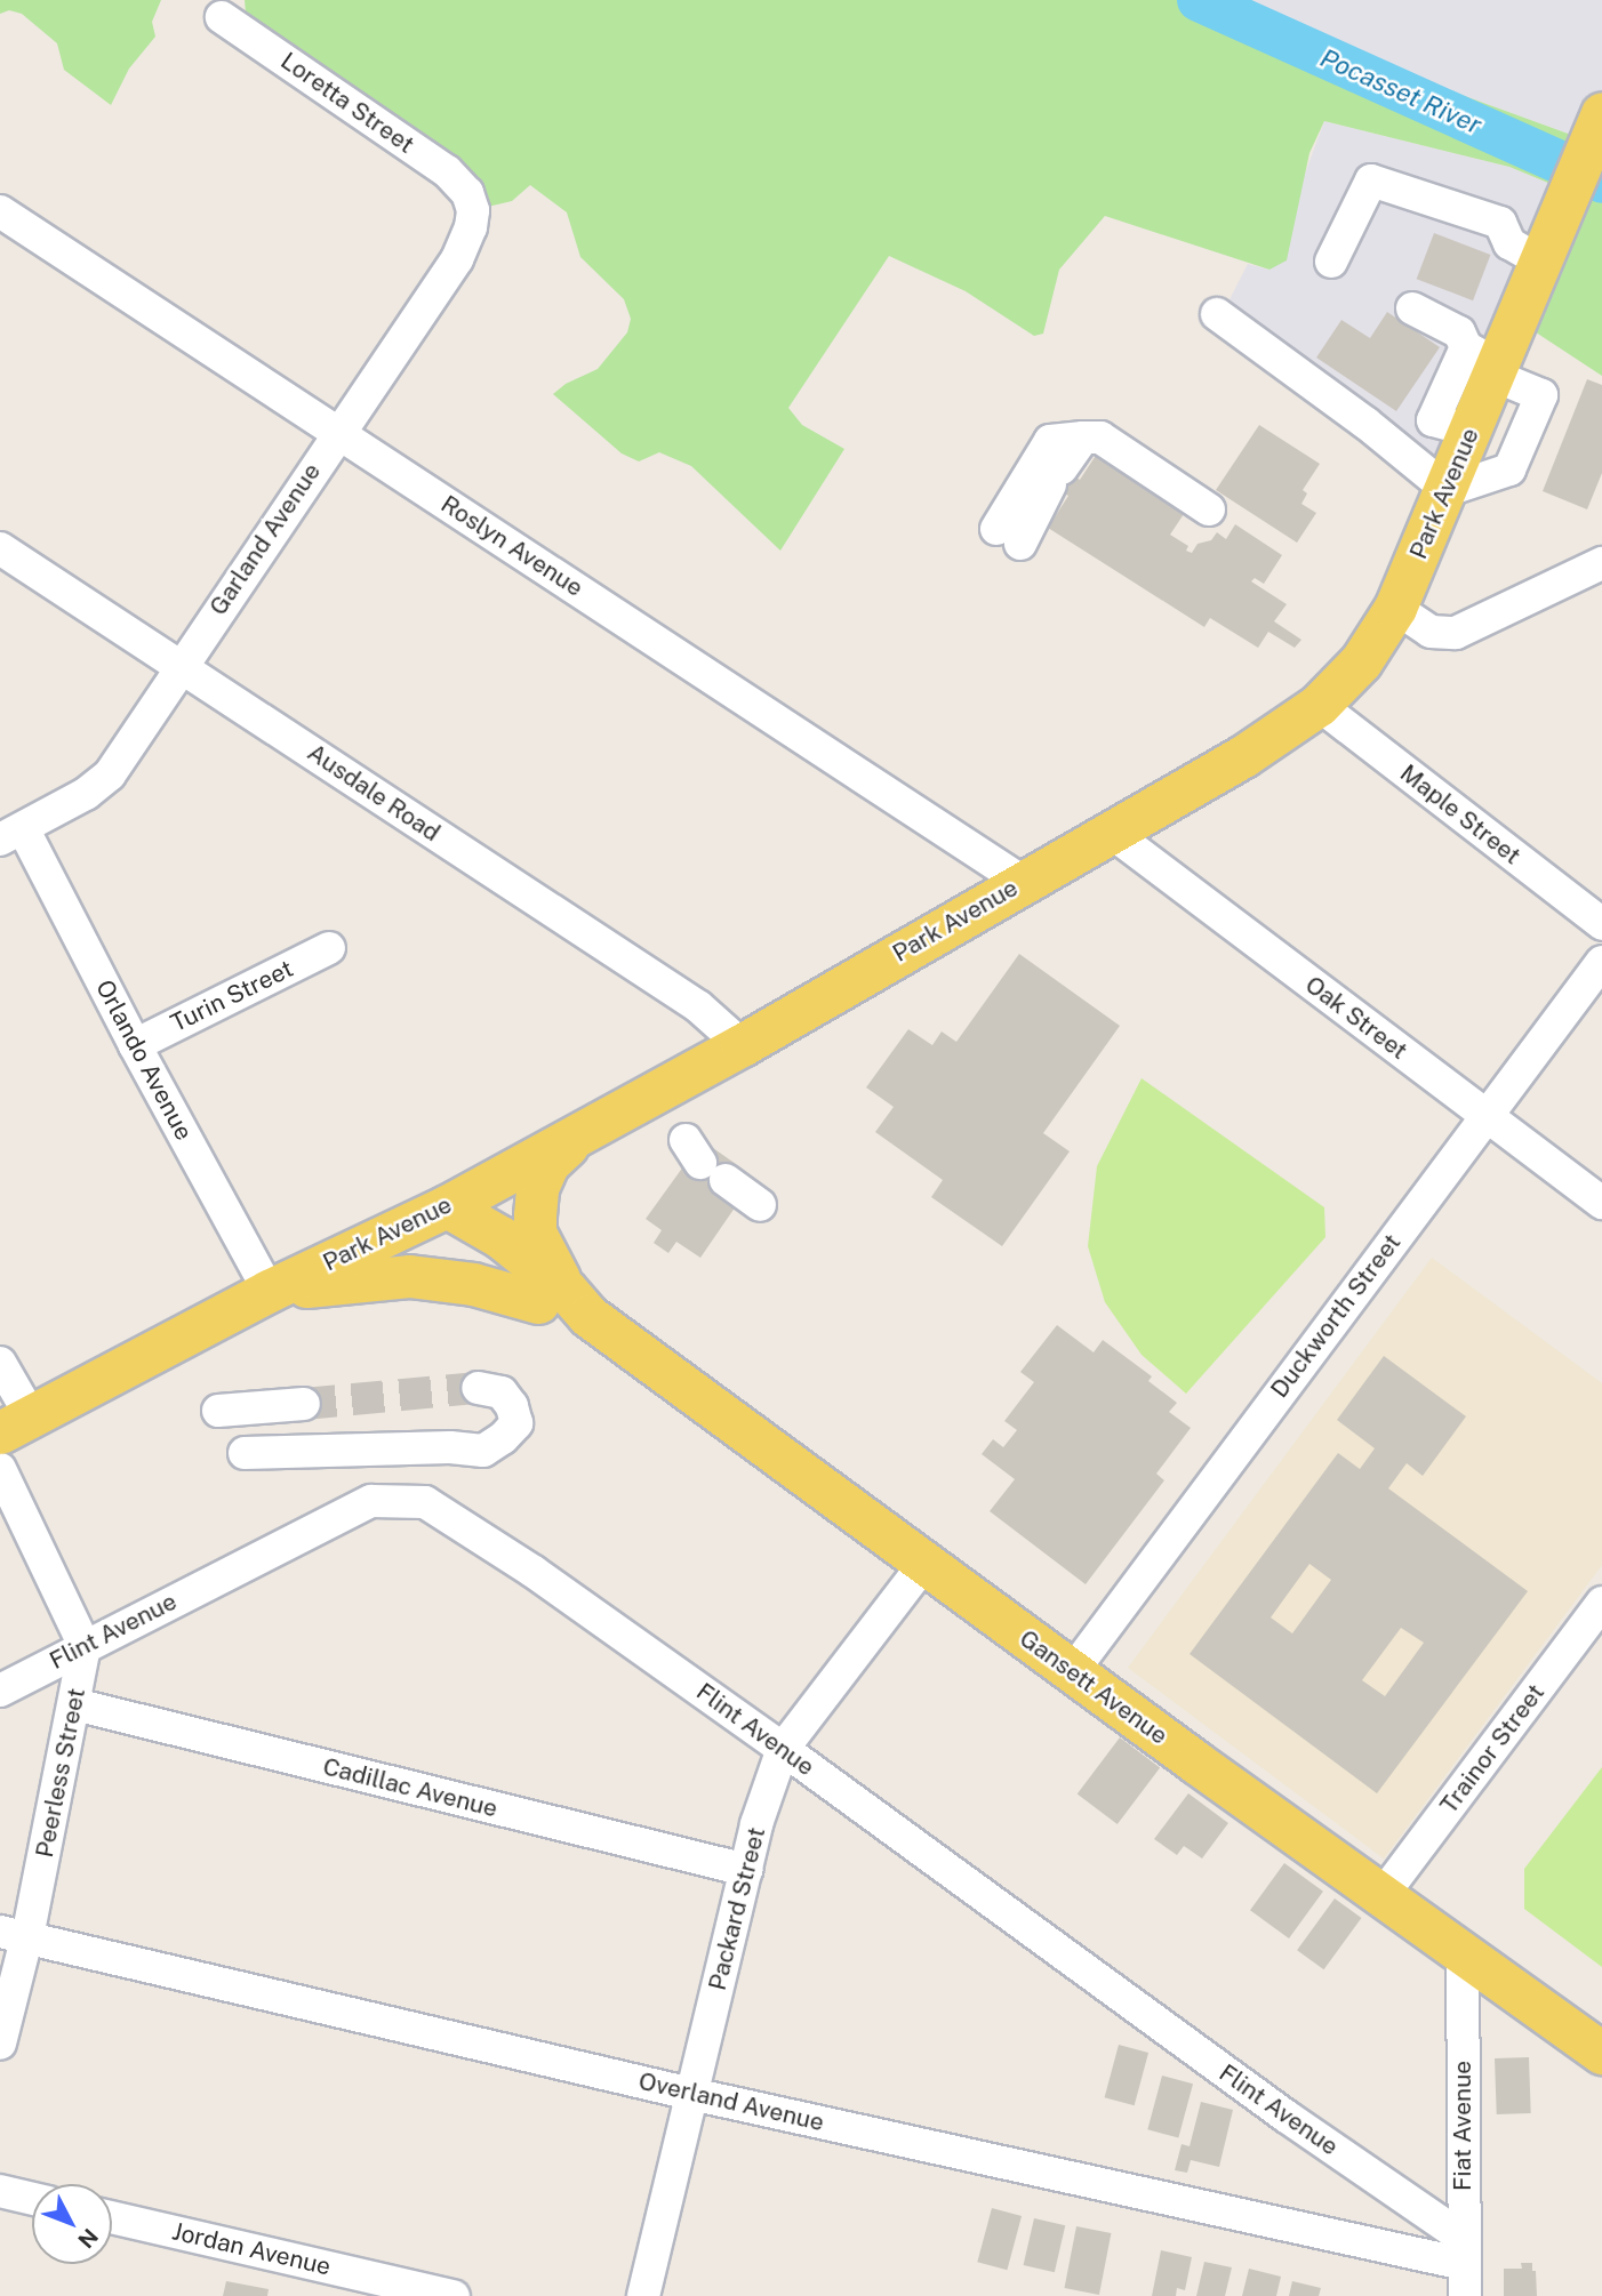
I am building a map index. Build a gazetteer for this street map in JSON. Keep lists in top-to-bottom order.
{
  "streets": {
    "main road": ["Park Avenue", "Gansett Avenue"],
    "street": [
      "Loretta Street",
      "Garland Avenue",
      "Roslyn Avenue",
      "Ausdale Road",
      "Maple Street",
      "Turin Street",
      "Oak Street",
      "Orlando Avenue",
      "Duckworth Street",
      "Flint Avenue",
      "Trainor Street",
      "Peerless Street",
      "Cadillac Avenue",
      "Packard Street",
      "Overland Avenue",
      "Fiat Avenue",
      "Jordan Avenue"
    ]
  },
  "crossings": [
    ["Loretta Street", "Garland Avenue"],
    ["Park Avenue", "Roslyn Avenue"],
    ["Park Avenue", "Ausdale Road"],
    ["Park Avenue", "Maple Street"],
    ["Park Avenue", "Oak Street"],
    ["Park Avenue", "Orlando Avenue"],
    ["Park Avenue", "Gansett Avenue"],
    ["Garland Avenue", "Roslyn Avenue"],
    ["Garland Avenue", "Ausdale Road"],
    ["Garland Avenue", "Orlando Avenue"],
    ["Turin Street", "Orlando Avenue"],
    ["Oak Street", "Duckworth Street"],
    ["Duckworth Street", "Gansett Avenue"],
    ["Flint Avenue", "Peerless Street"],
    ["Flint Avenue", "Packard Street"],
    ["Flint Avenue", "Overland Avenue"],
    ["Flint Avenue", "Fiat Avenue"],
    ["Gansett Avenue", "Trainor Street"],
    ["Gansett Avenue", "Packard Street"],
    ["Gansett Avenue", "Fiat Avenue"],
    ["Peerless Street", "Cadillac Avenue"],
    ["Peerless Street", "Overland Avenue"],
    ["Cadillac Avenue", "Packard Street"],
    ["Packard Street", "Overland Avenue"],
    ["Overland Avenue", "Fiat Avenue"]
  ],
  "water": ["Pocasset River"],
  "north": "bottom right"
}
